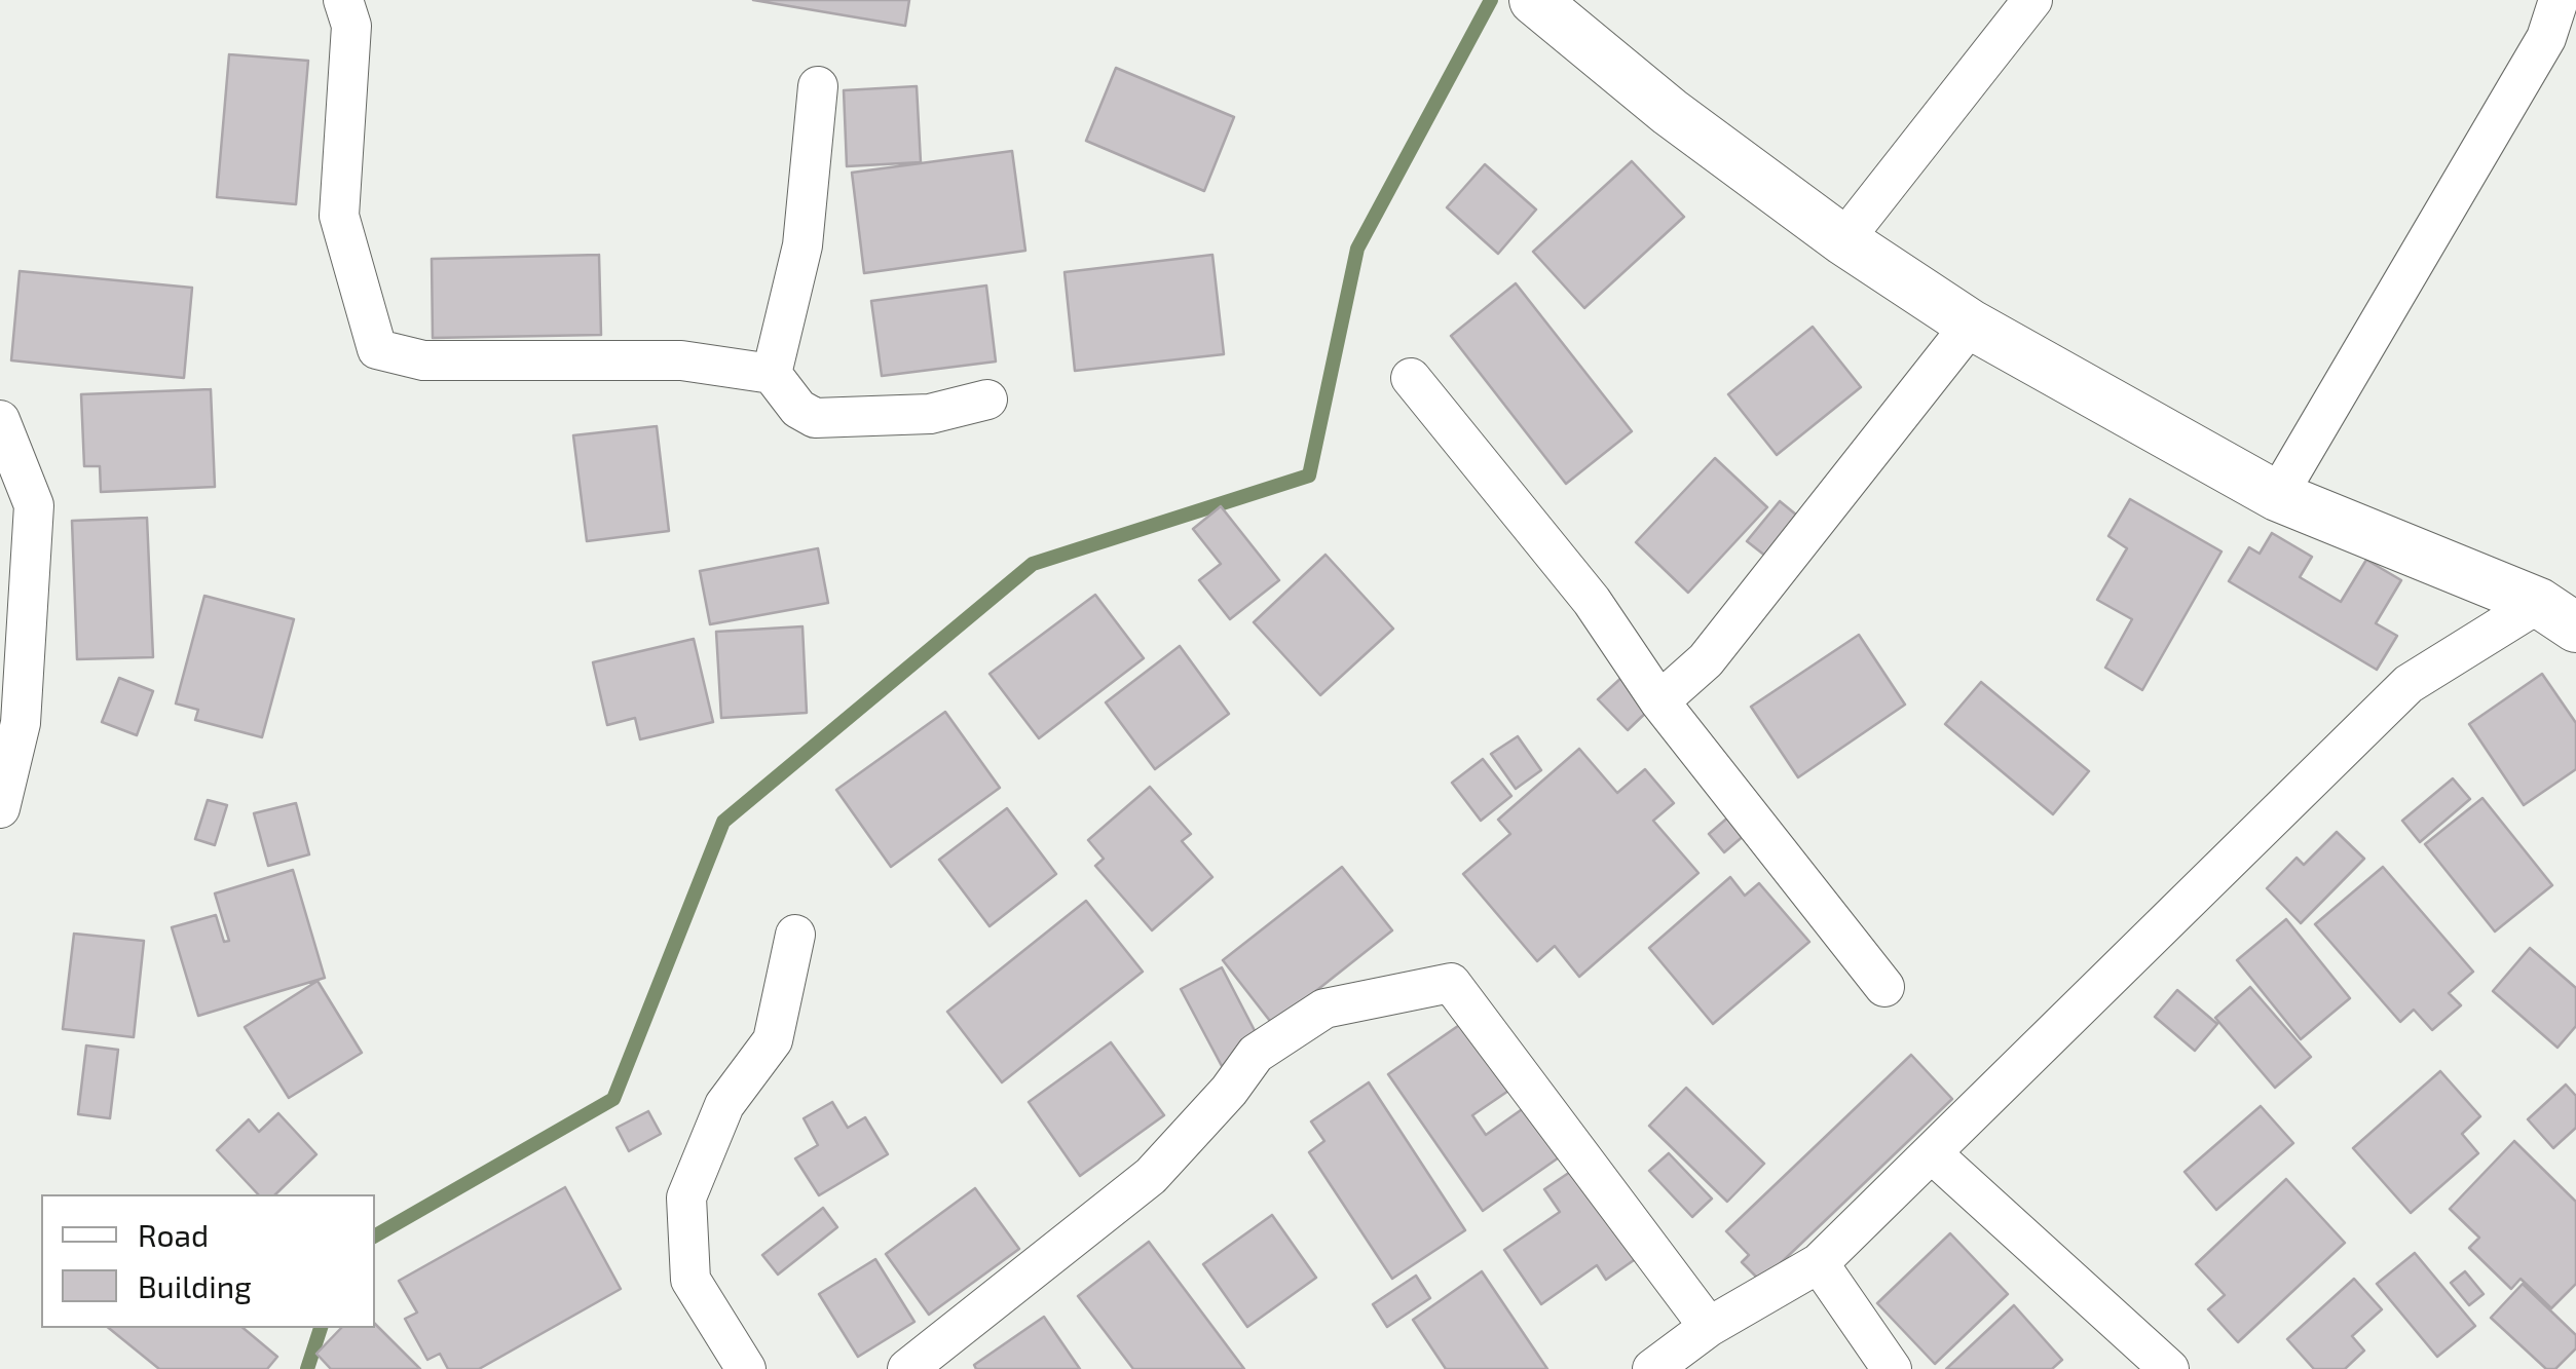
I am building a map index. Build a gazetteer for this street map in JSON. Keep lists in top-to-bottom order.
{
  "legend": ["Road", "Building"]
}
